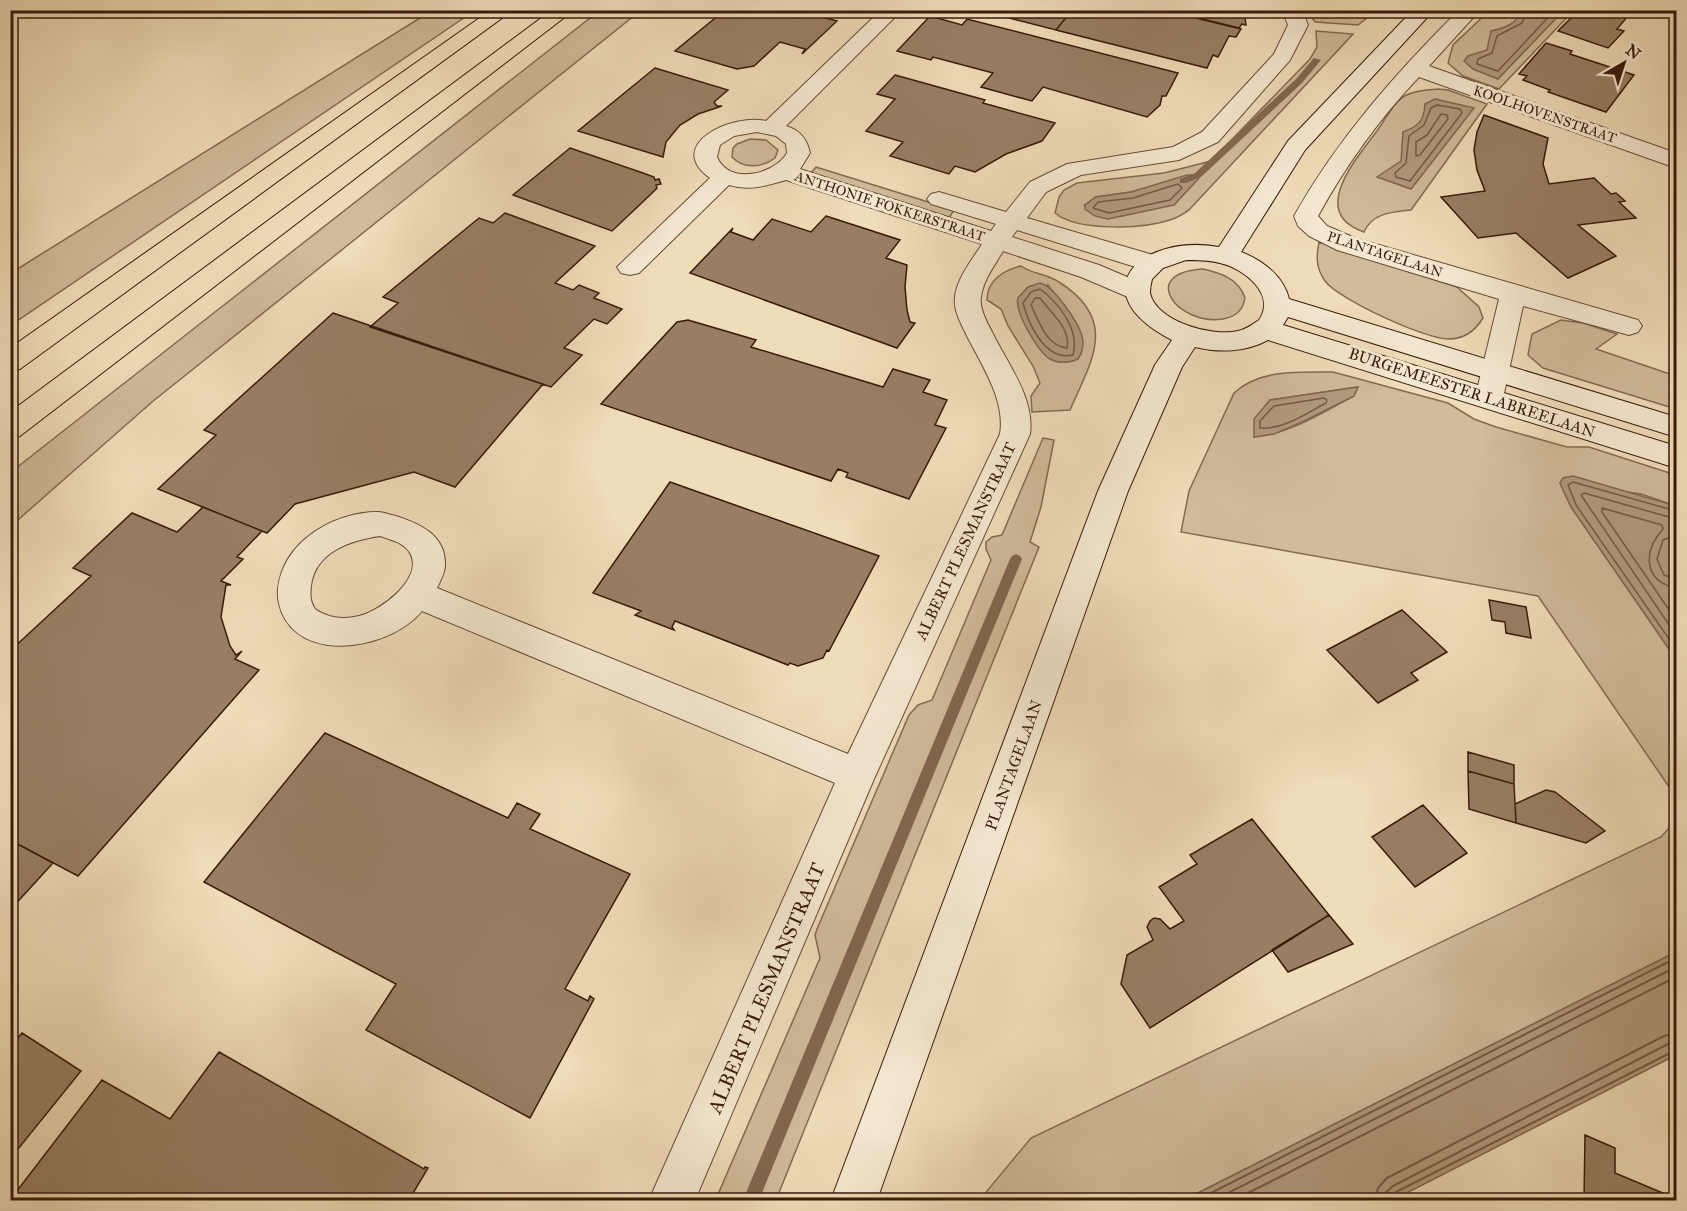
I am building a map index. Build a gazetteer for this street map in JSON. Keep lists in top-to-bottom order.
{
  "streets": {
    "street": [
      "KOOLHOVENSTRAAT",
      "ANTHONIE FOKKERSTRAAT",
      "PLANTAGELAAN",
      "BURGEMEESTER LABREELAAN",
      "ALBERT PLESMANSTRAAT"
    ]
  },
  "crossings": [
    ["KOOLHOVENSTRAAT", "PLANTAGELAAN"],
    ["ANTHONIE FOKKERSTRAAT", "PLANTAGELAAN"],
    ["ANTHONIE FOKKERSTRAAT", "BURGEMEESTER LABREELAAN"],
    ["ANTHONIE FOKKERSTRAAT", "ALBERT PLESMANSTRAAT"],
    ["PLANTAGELAAN", "BURGEMEESTER LABREELAAN"]
  ],
  "north": "top right"
}
